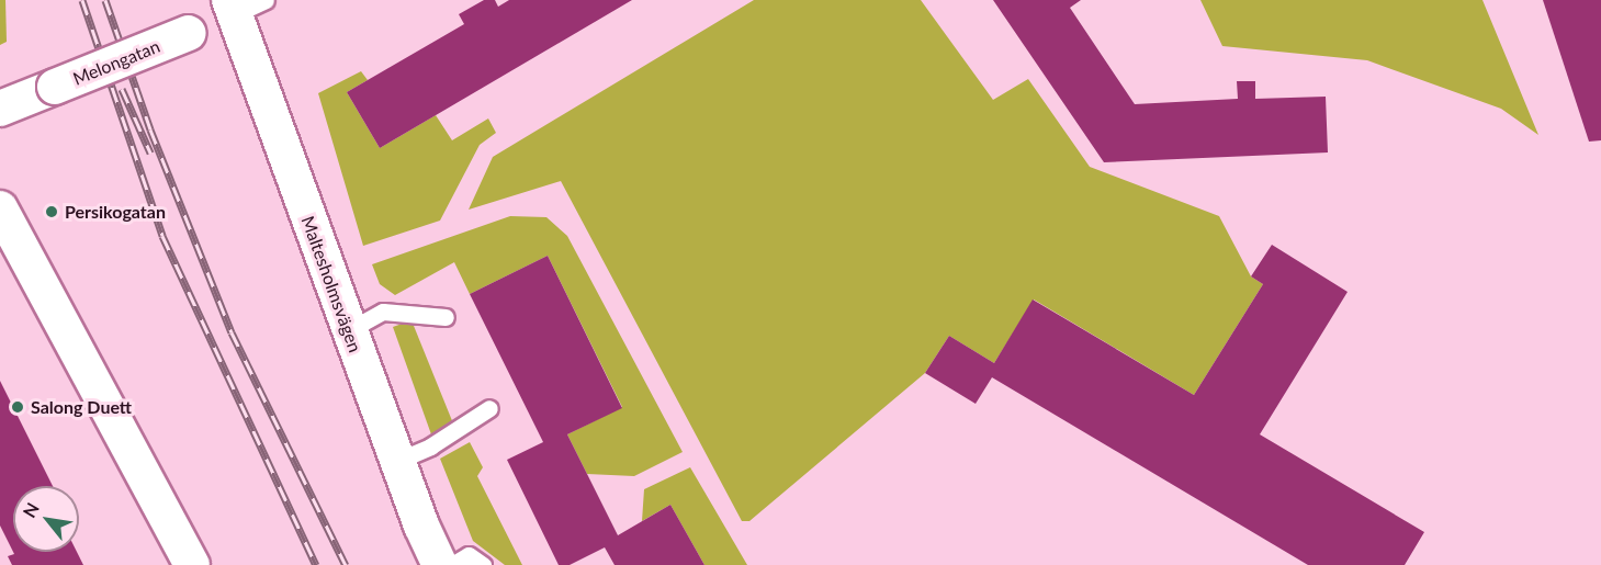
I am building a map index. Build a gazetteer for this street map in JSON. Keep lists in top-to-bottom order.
{
  "streets": {
    "street": ["Melongatan", "Maltesholmsvägen"]
  },
  "crossings": [
    ["Melongatan", "Maltesholmsvägen"]
  ],
  "places": ["Persikogatan", "Salong Duett"],
  "north": "top left"
}
